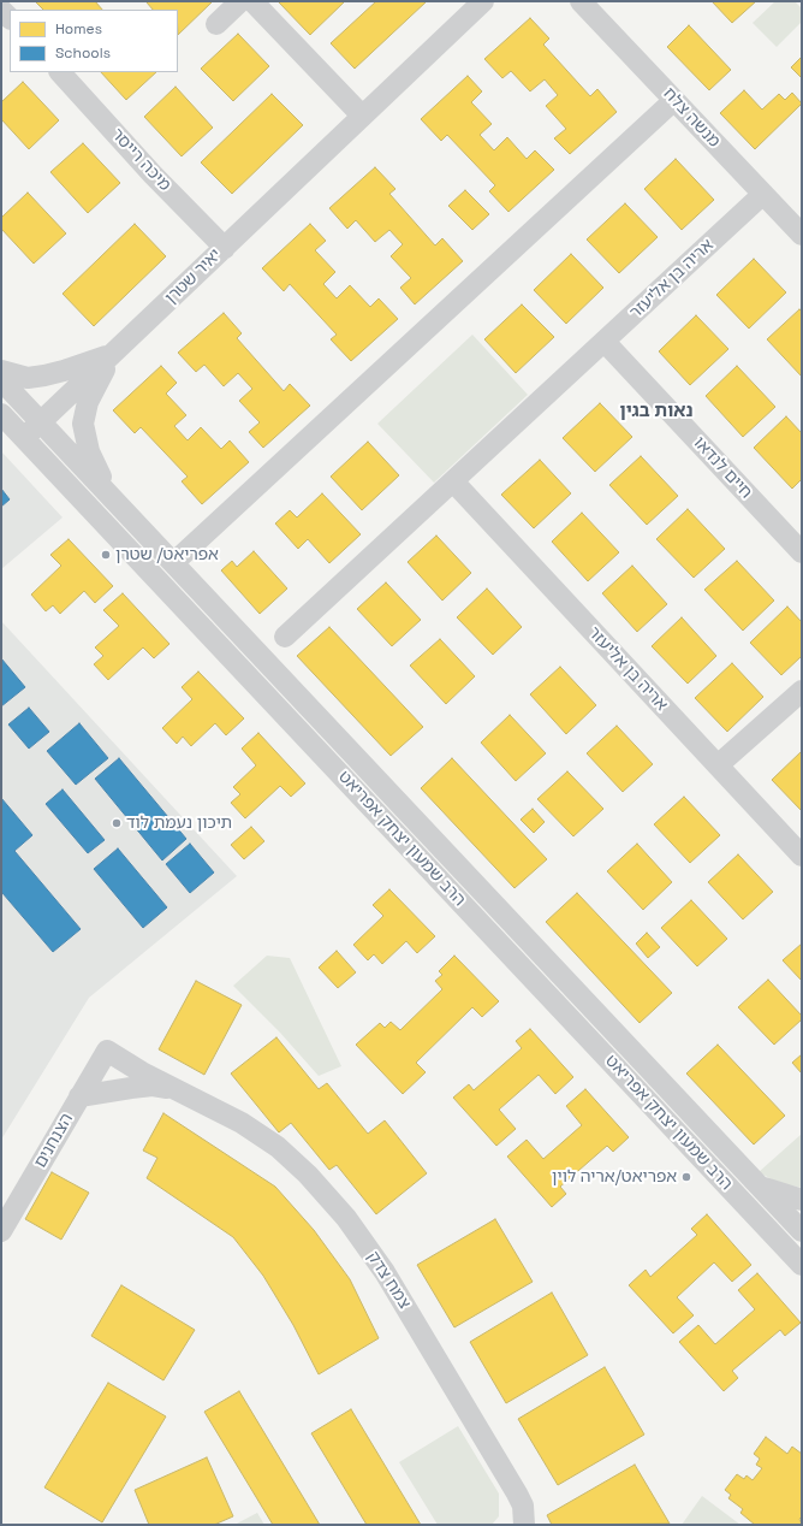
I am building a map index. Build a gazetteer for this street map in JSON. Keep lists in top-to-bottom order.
{
  "streets": {
    "street": [
      "מנשה צלח",
      "מיכה רייסר",
      "יאיר שטרן",
      "אריה בן אליעזר",
      "חיים לנדאו",
      "הרב שמעון יצחק אפריאט",
      "הצנחנים",
      "צמח צדק"
    ]
  },
  "crossings": [
    ["מנשה צלח", "אריה בן אליעזר"],
    ["מיכה רייסר", "יאיר שטרן"],
    ["יאיר שטרן", "הרב שמעון יצחק אפריאט"],
    ["אריה בן אליעזר", "חיים לנדאו"],
    ["הצנחנים", "צמח צדק"]
  ],
  "districts": ["נאות בגין"],
  "places": ["אפריאט/ שטרן", "תיכון נעמת לוד", "אפריאט/אריה לוין"],
  "legend": ["Homes", "Schools"]
}
